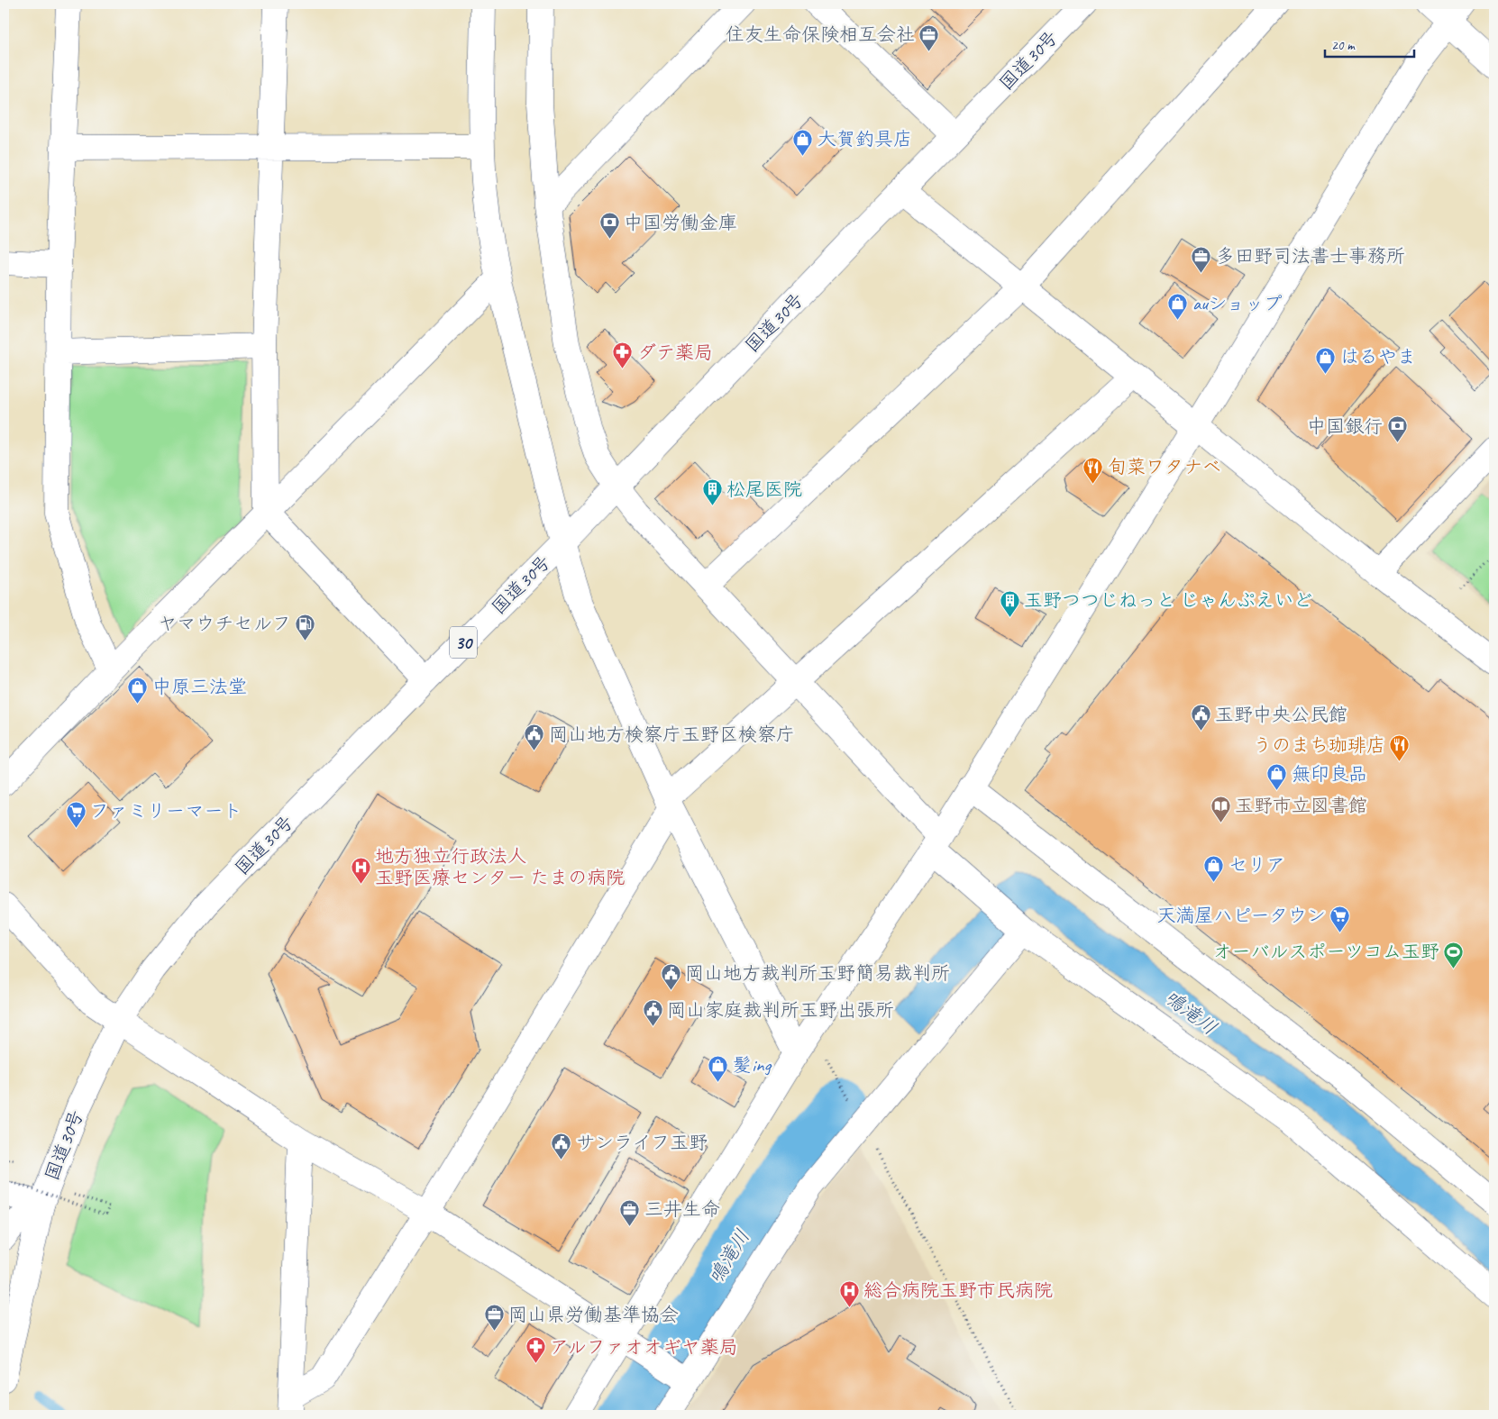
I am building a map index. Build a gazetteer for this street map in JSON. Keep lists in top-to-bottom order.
{
  "streets": {
    "main road": ["国道30号", "30"]
  },
  "water": ["鳴滝川"],
  "places": {
    "office": [
      "住友生命保険相互会社",
      "多田野司法書士事務所",
      "三井生命",
      "岡山県労働基準協会"
    ],
    "shop": [
      "大賀釣具店",
      "auショップ",
      "はるやま",
      "中原三法堂",
      "無印良品",
      "セリア",
      "髪ing"
    ],
    "bank": ["中国労働金庫", "中国銀行"],
    "pharmacy": ["ダテ薬局", "アルファオオギヤ薬局"],
    "restaurant": ["旬菜ワタナベ", "うのまち珈琲店"],
    "building": ["松尾医院", "玉野つつじねっと じゃんぷえいど"],
    "fuel station": ["ヤマウチセルフ"],
    "public building": [
      "玉野中央公民館",
      "岡山地方検察庁玉野区検察庁",
      "岡山地方裁判所玉野簡易裁判所",
      "岡山家庭裁判所玉野出張所",
      "サンライフ玉野"
    ],
    "library": ["玉野市立図書館"],
    "supermarket": ["ファミリーマート", "天満屋ハピータウン"],
    "hospital": ["地方独立行政法人 玉野医療センター たまの病院", "総合病院玉野市民病院"],
    "sports": ["オーバルスポーツコム玉野"]
  },
  "scale_bar": "20 m"
}
